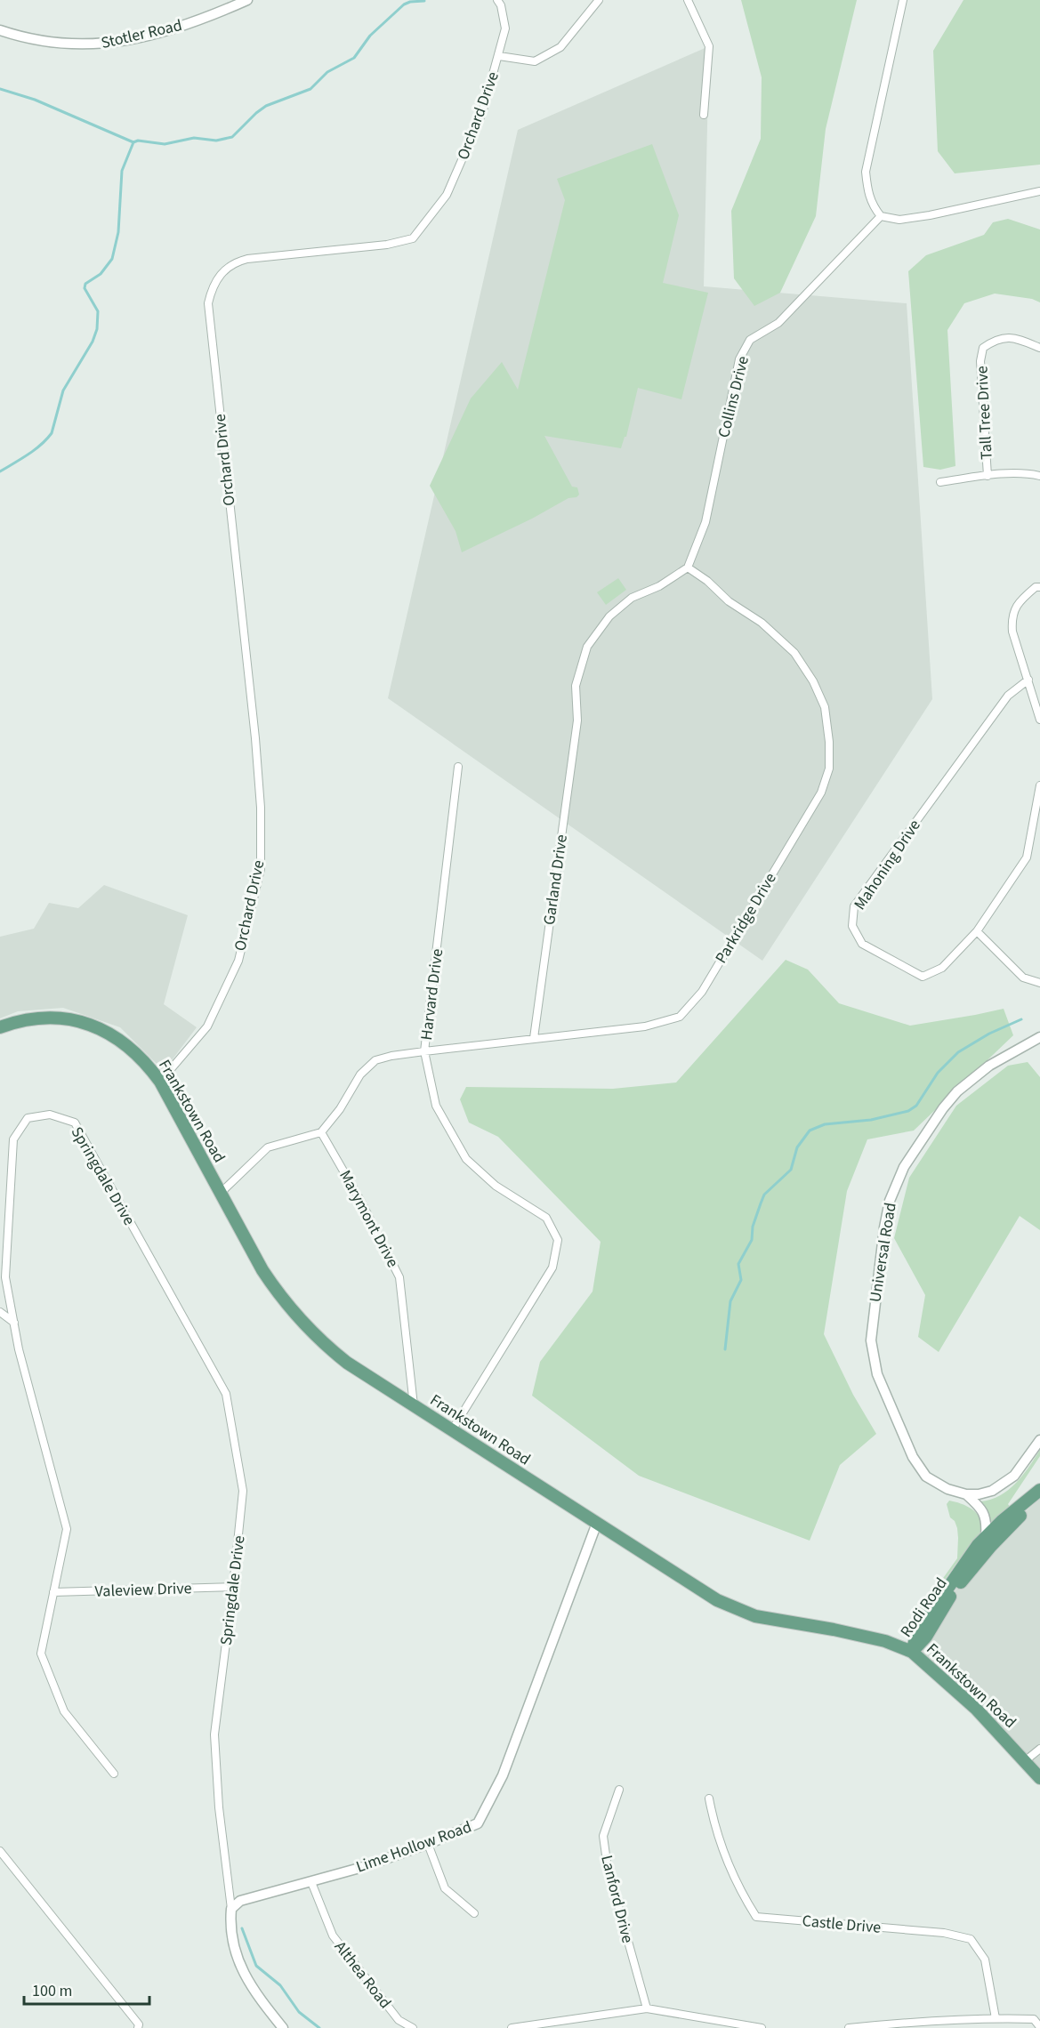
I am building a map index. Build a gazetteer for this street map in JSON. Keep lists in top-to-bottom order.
{
  "streets": {
    "main road": ["Frankstown Road", "Rodi Road"],
    "street": [
      "Stotler Road",
      "Orchard Drive",
      "Collins Drive",
      "Tall Tree Drive",
      "Mahoning Drive",
      "Garland Drive",
      "Parkridge Drive",
      "Harvard Drive",
      "Springdale Drive",
      "Marymont Drive",
      "Universal Road",
      "Valeview Drive",
      "Lime Hollow Road",
      "Lanford Drive",
      "Castle Drive",
      "Althea Road"
    ]
  },
  "crossings": [
    ["Orchard Drive", "Frankstown Road"],
    ["Collins Drive", "Garland Drive"],
    ["Collins Drive", "Parkridge Drive"],
    ["Garland Drive", "Parkridge Drive"],
    ["Parkridge Drive", "Harvard Drive"],
    ["Parkridge Drive", "Marymont Drive"],
    ["Harvard Drive", "Frankstown Road"],
    ["Frankstown Road", "Marymont Drive"],
    ["Frankstown Road", "Rodi Road"],
    ["Frankstown Road", "Lime Hollow Road"],
    ["Springdale Drive", "Valeview Drive"],
    ["Springdale Drive", "Lime Hollow Road"],
    ["Universal Road", "Rodi Road"],
    ["Lime Hollow Road", "Althea Road"]
  ],
  "scale_bar": "100 m"
}
